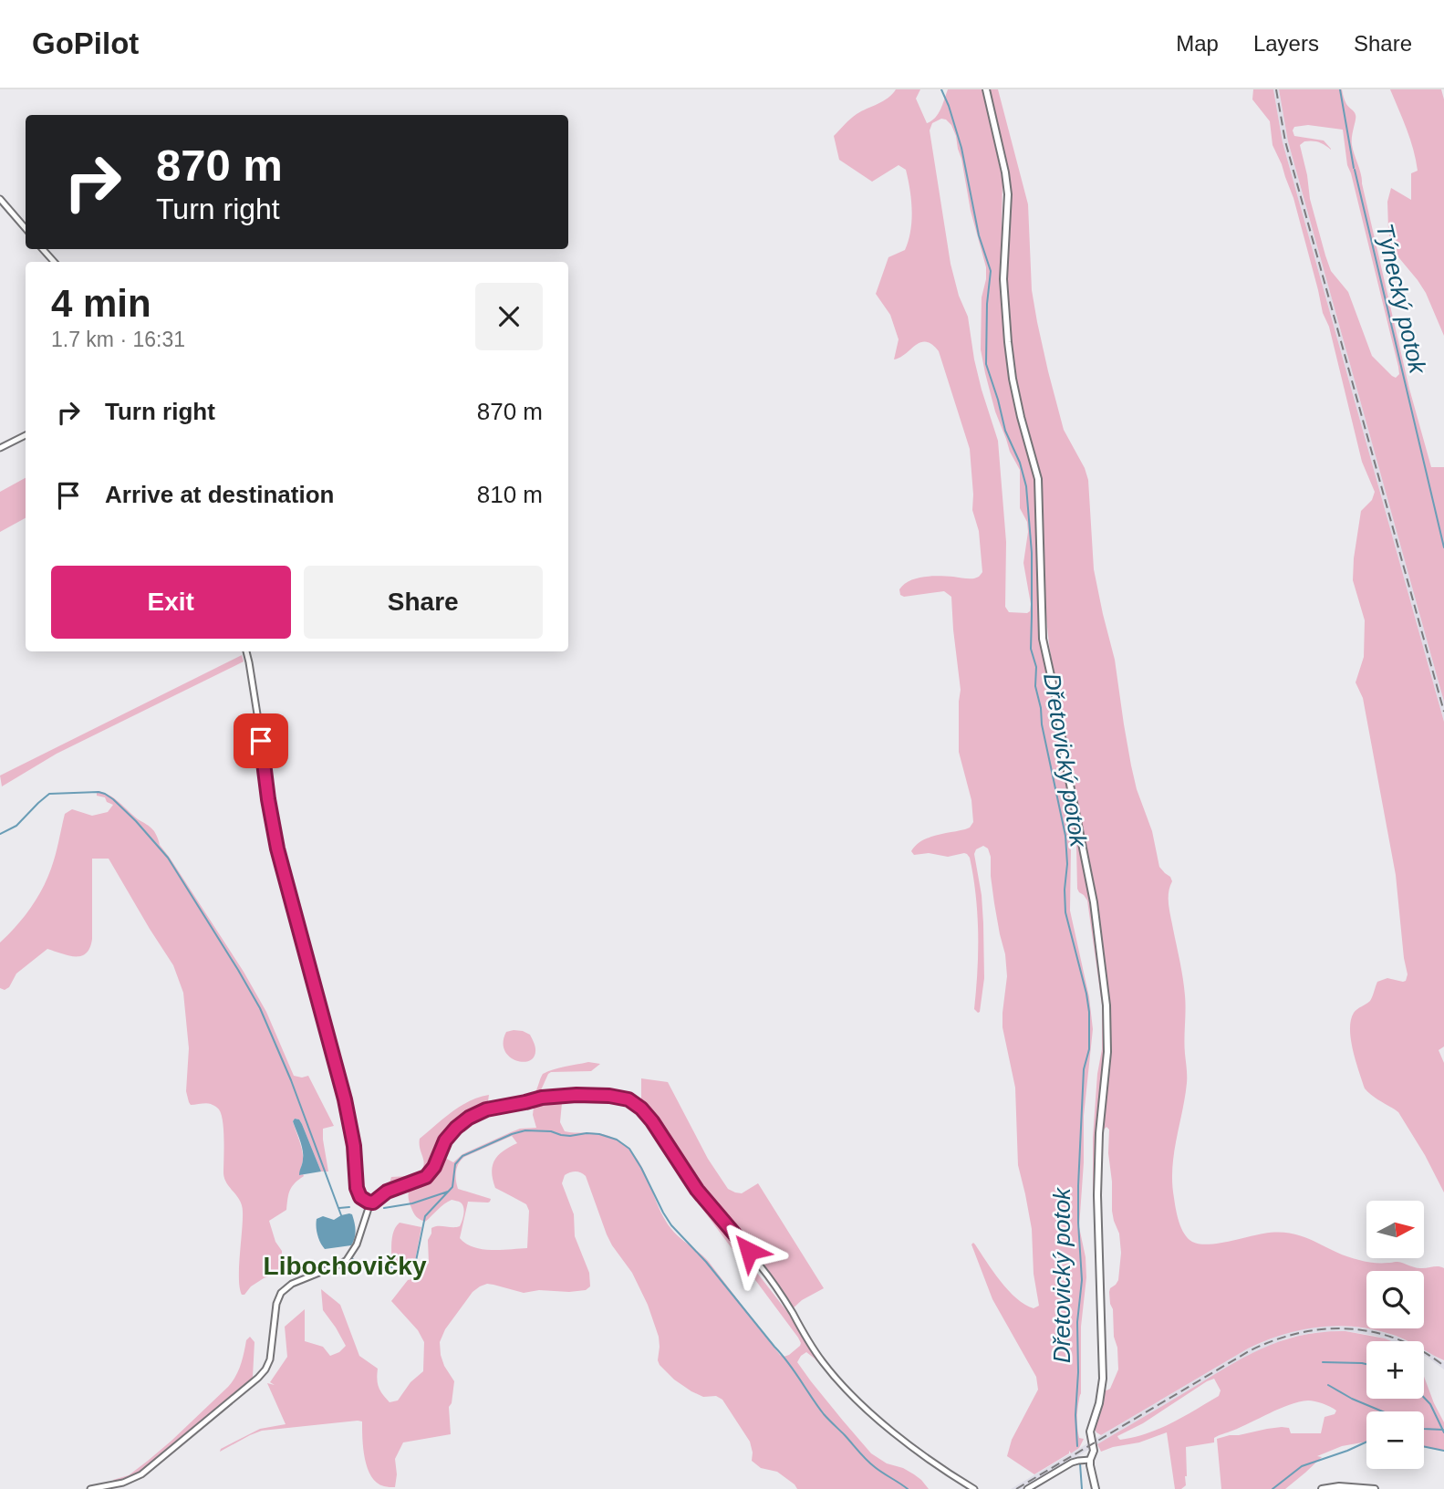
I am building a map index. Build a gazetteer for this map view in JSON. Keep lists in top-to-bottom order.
{
  "districts": ["Libochovičky"],
  "water": ["Týnecký potok", "Dřetovický potok"],
  "north": "right",
  "page": {
    "header": "GoPilot",
    "nav": ["Map", "Layers", "Share"],
    "turn": ["870 m", "Turn right"],
    "heading": ["4 min", "1.7 km · 16:31"],
    "list": [
      {
        "name": "Turn right",
        "value": "870 m"
      },
      {
        "name": "Arrive at destination",
        "value": "810 m"
      }
    ],
    "buttons": ["Exit", "Share"],
    "map_buttons": ["+", "−"]
  }
}
